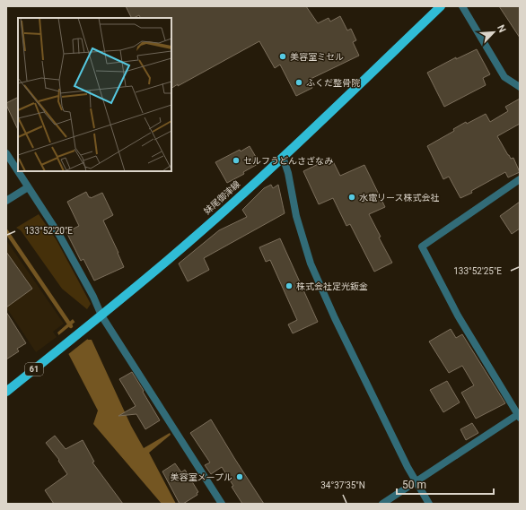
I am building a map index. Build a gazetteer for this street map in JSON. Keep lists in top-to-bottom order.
{
  "streets": {
    "main road": ["妹尾御津線", "61"]
  },
  "places": [
    "美容室ミセル",
    "ふくだ整骨院",
    "セルフうどんさざなみ",
    "水電リース株式会社",
    "株式会社定光鈑金",
    "美容室メープル"
  ],
  "scale_bar": "50 m",
  "north": "top right",
  "coordinates": ["133°52'20\"E", "133°52'25\"E", "34°37'35\"N"]
}
